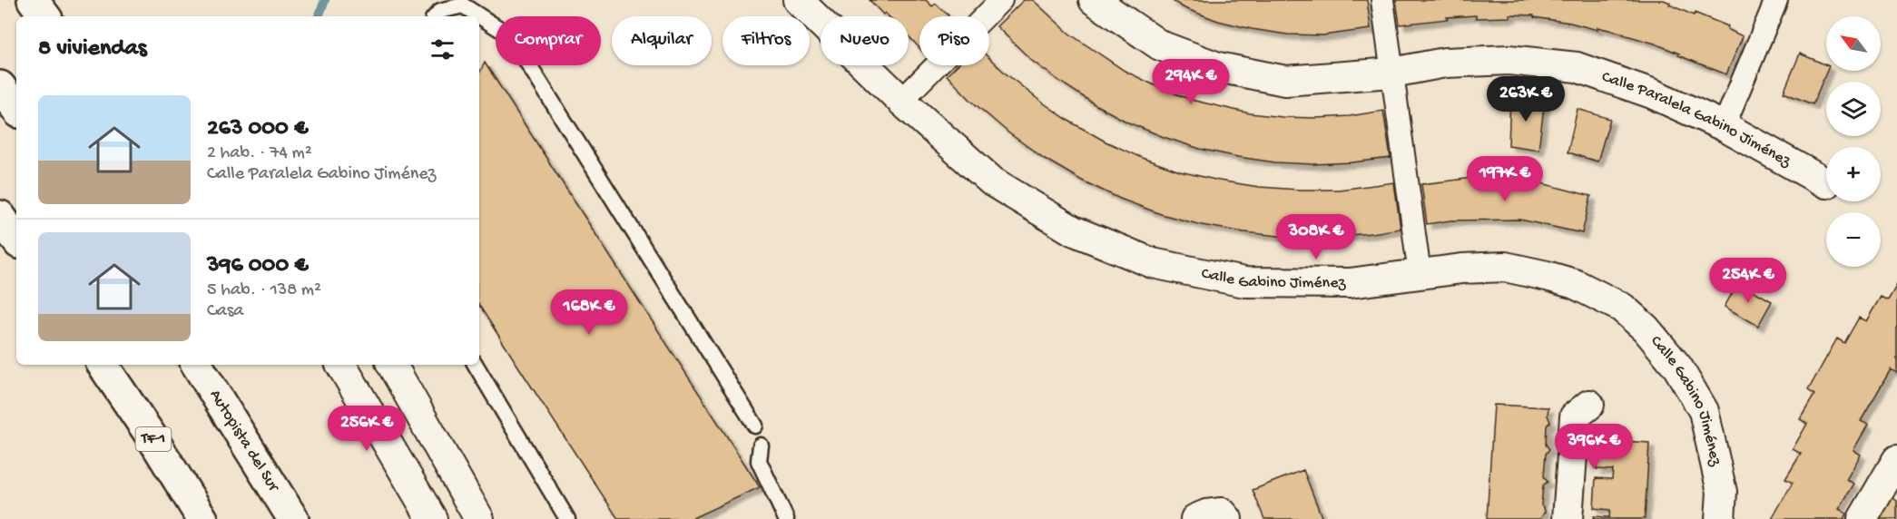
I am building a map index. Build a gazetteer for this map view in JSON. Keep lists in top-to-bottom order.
{
  "streets": {
    "main road": ["TF-1", "Autopista del Sur"],
    "street": ["Calle Paralela Gabino Jiménez", "Calle Gabino Jiménez"]
  },
  "north": "top left",
  "page": {
    "map_buttons": ["+", "−"],
    "chip": [
      "Comprar",
      "Alquilar",
      "Filtros",
      "Nuevo",
      "Piso"
    ],
    "heading": "8 viviendas",
    "price": [
      "294K €",
      "263K €",
      "197K €",
      "308K €",
      "254K €",
      "168K €",
      "256K €",
      "396K €"
    ],
    "list": [
      {
        "name": "263 000 €",
        "note": "2 hab. · 74 m² · Calle Paralela Gabino Jiménez"
      },
      {
        "name": "396 000 €",
        "note": "5 hab. · 138 m² · Casa"
      }
    ]
  }
}
